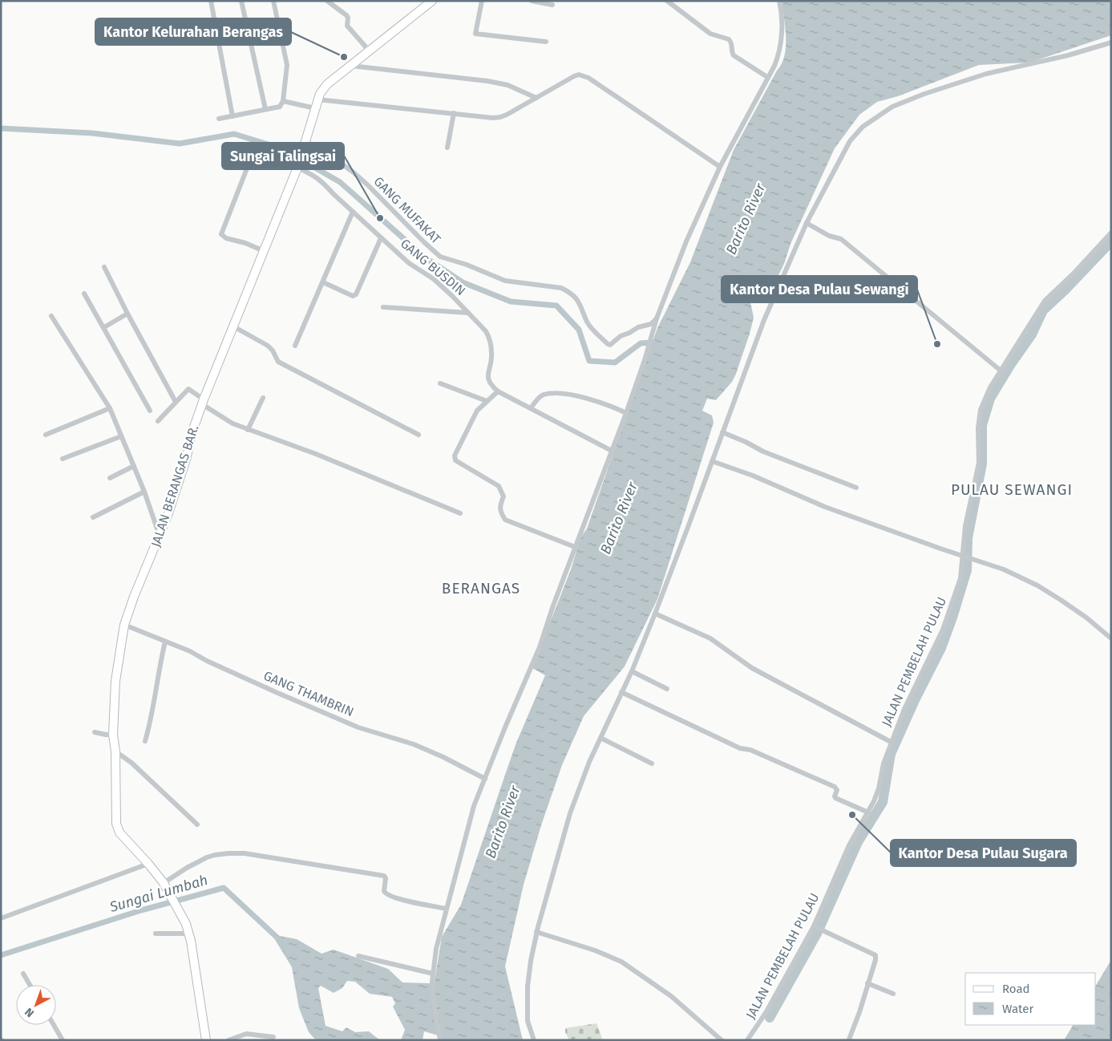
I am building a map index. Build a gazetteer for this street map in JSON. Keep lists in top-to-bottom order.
{
  "streets": {
    "main road": ["JALAN BERANGAS BAR."],
    "street": [
      "GANG MUFAKAT",
      "GANG BUSDIN",
      "JALAN PEMBELAH PULAU",
      "GANG THAMBRIN"
    ]
  },
  "crossings": [
    ["GANG MUFAKAT", "JALAN BERANGAS BAR."],
    ["GANG BUSDIN", "JALAN BERANGAS BAR."],
    ["JALAN BERANGAS BAR.", "GANG THAMBRIN"]
  ],
  "districts": ["PULAU SEWANGI", "BERANGAS"],
  "water": ["Barito River", "Sungai Lumbah"],
  "places": [
    "Kantor Kelurahan Berangas",
    "Sungai Talingsai",
    "Kantor Desa Pulau Sewangi",
    "Kantor Desa Pulau Sugara"
  ],
  "legend": ["Road", "Water"],
  "north": "bottom left"
}
